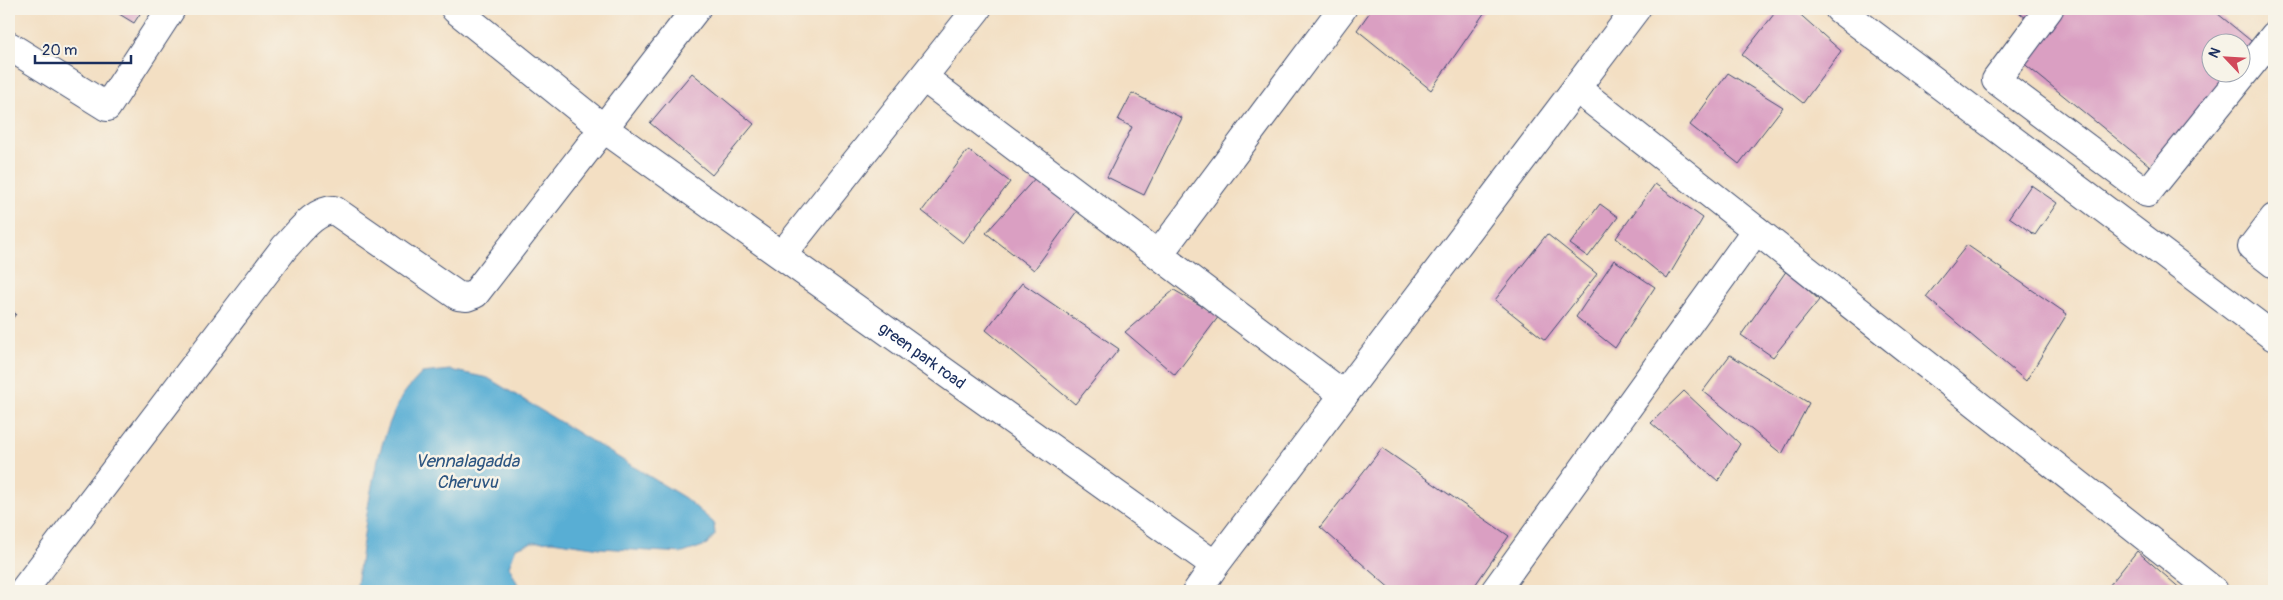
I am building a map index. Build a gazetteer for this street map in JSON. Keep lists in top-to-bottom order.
{
  "streets": {
    "street": ["green park road"]
  },
  "water": ["Vennalagadda Cheruvu"],
  "scale_bar": "20 m",
  "north": "top left"
}
